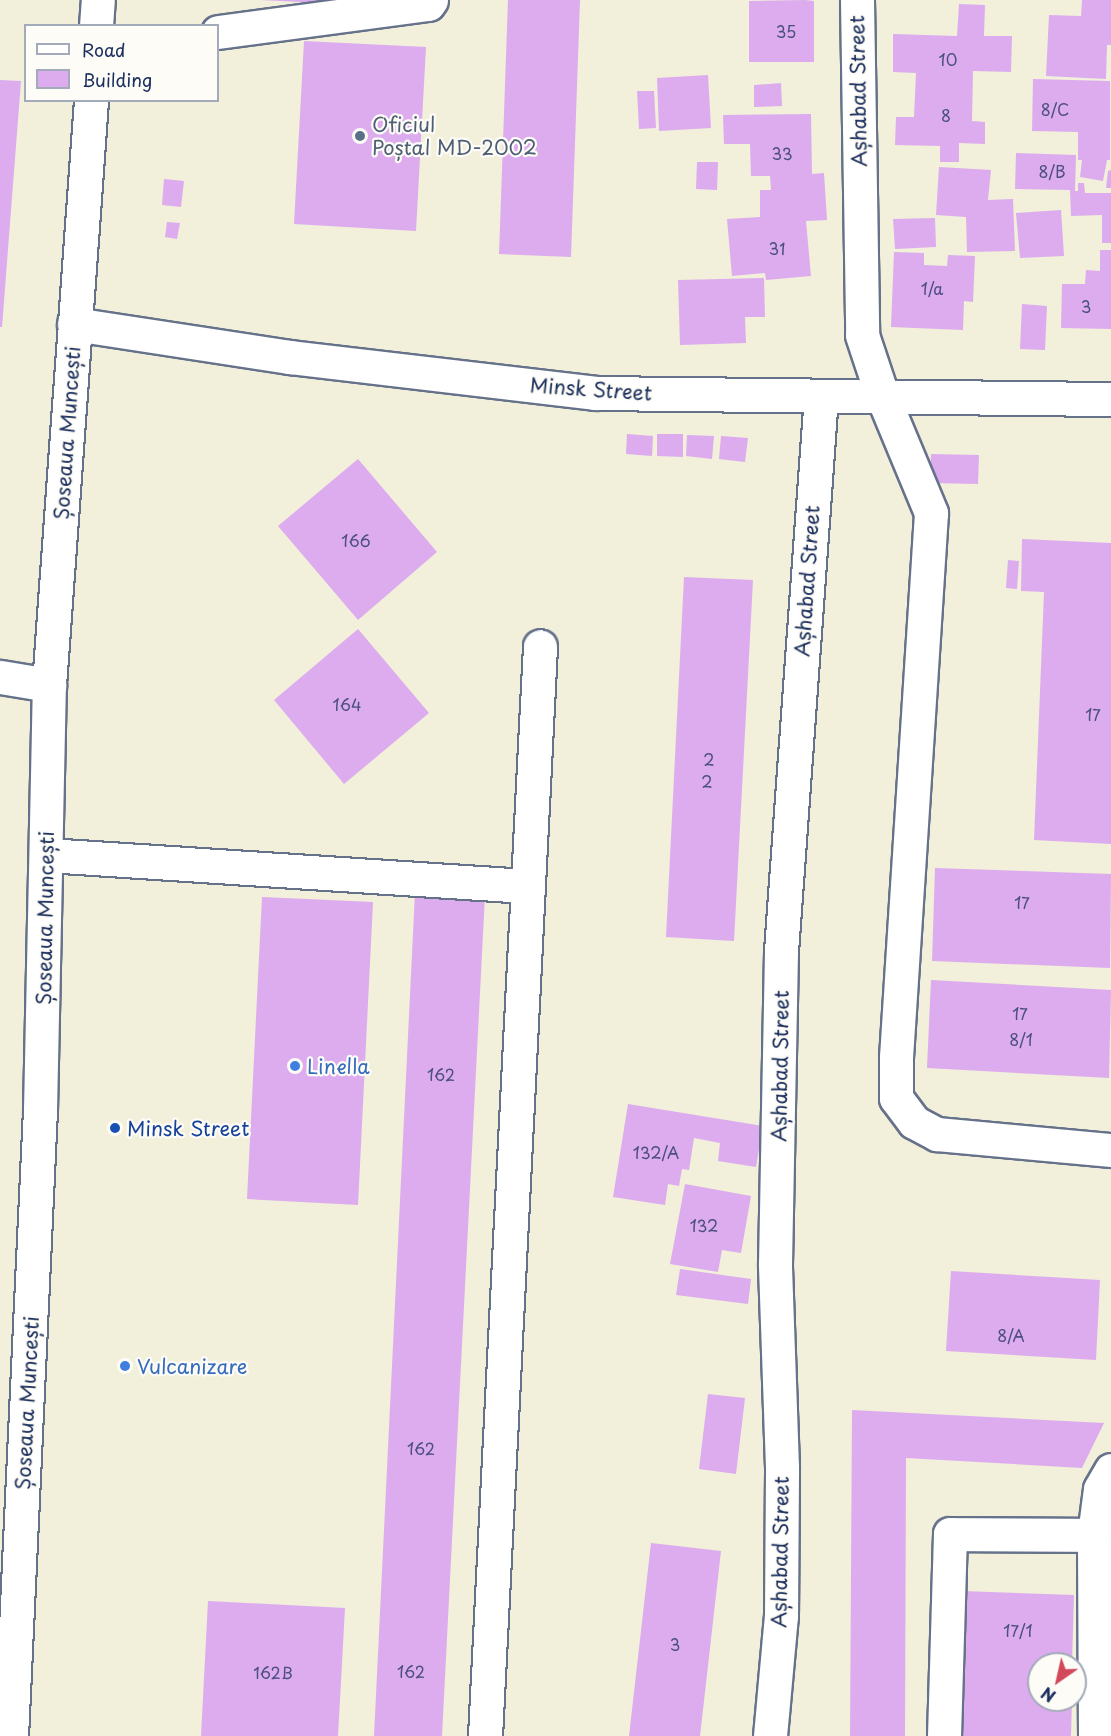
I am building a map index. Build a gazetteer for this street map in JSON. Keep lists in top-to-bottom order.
{
  "streets": {
    "street": ["Așhabad Street", "Minsk Street", "Șoseaua Muncești"]
  },
  "crossings": [
    ["Așhabad Street", "Minsk Street"],
    ["Minsk Street", "Șoseaua Muncești"]
  ],
  "places": [
    "Oficiul Poștal MD-2002",
    "Linella",
    "Minsk Street",
    "Vulcanizare"
  ],
  "house_numbers": [
    "35",
    "10",
    "8/C",
    "8",
    "33",
    "8/B",
    "31",
    "1/a",
    "3",
    "166",
    "164",
    "17",
    "2",
    "2",
    "17",
    "17",
    "8/1",
    "162",
    "132/A",
    "132",
    "8/A",
    "162",
    "17/1",
    "3",
    "162",
    "162B"
  ],
  "legend": ["Road", "Building"],
  "north": "bottom left"
}
